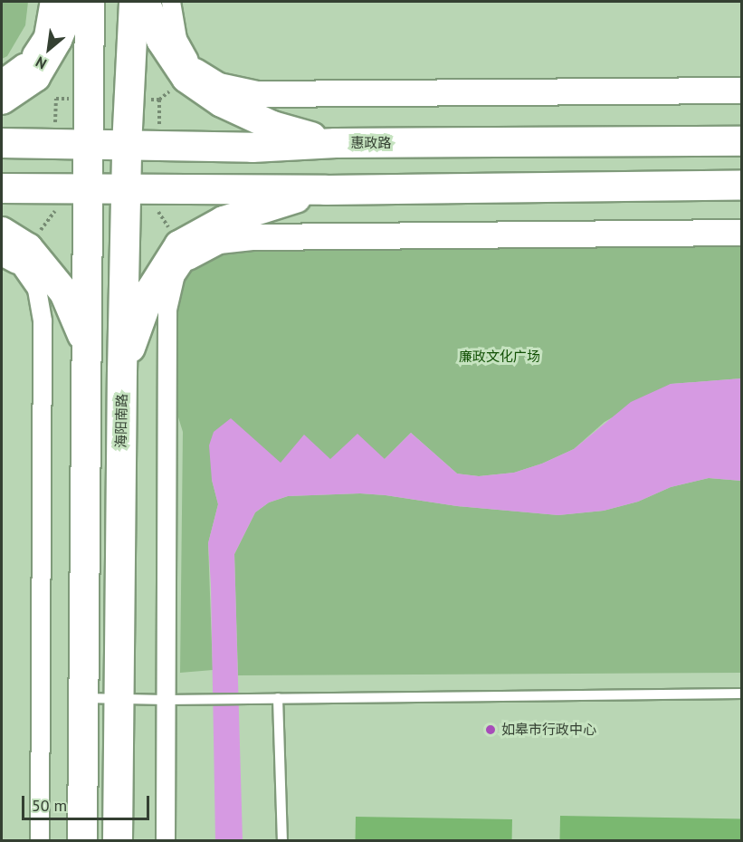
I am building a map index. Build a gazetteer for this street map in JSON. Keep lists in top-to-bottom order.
{
  "streets": {
    "main road": ["惠政路", "海阳南路"]
  },
  "crossings": [
    ["惠政路", "海阳南路"]
  ],
  "parks": ["廉政文化广场"],
  "places": ["如皋市行政中心"],
  "scale_bar": "50 m",
  "north": "bottom left"
}
